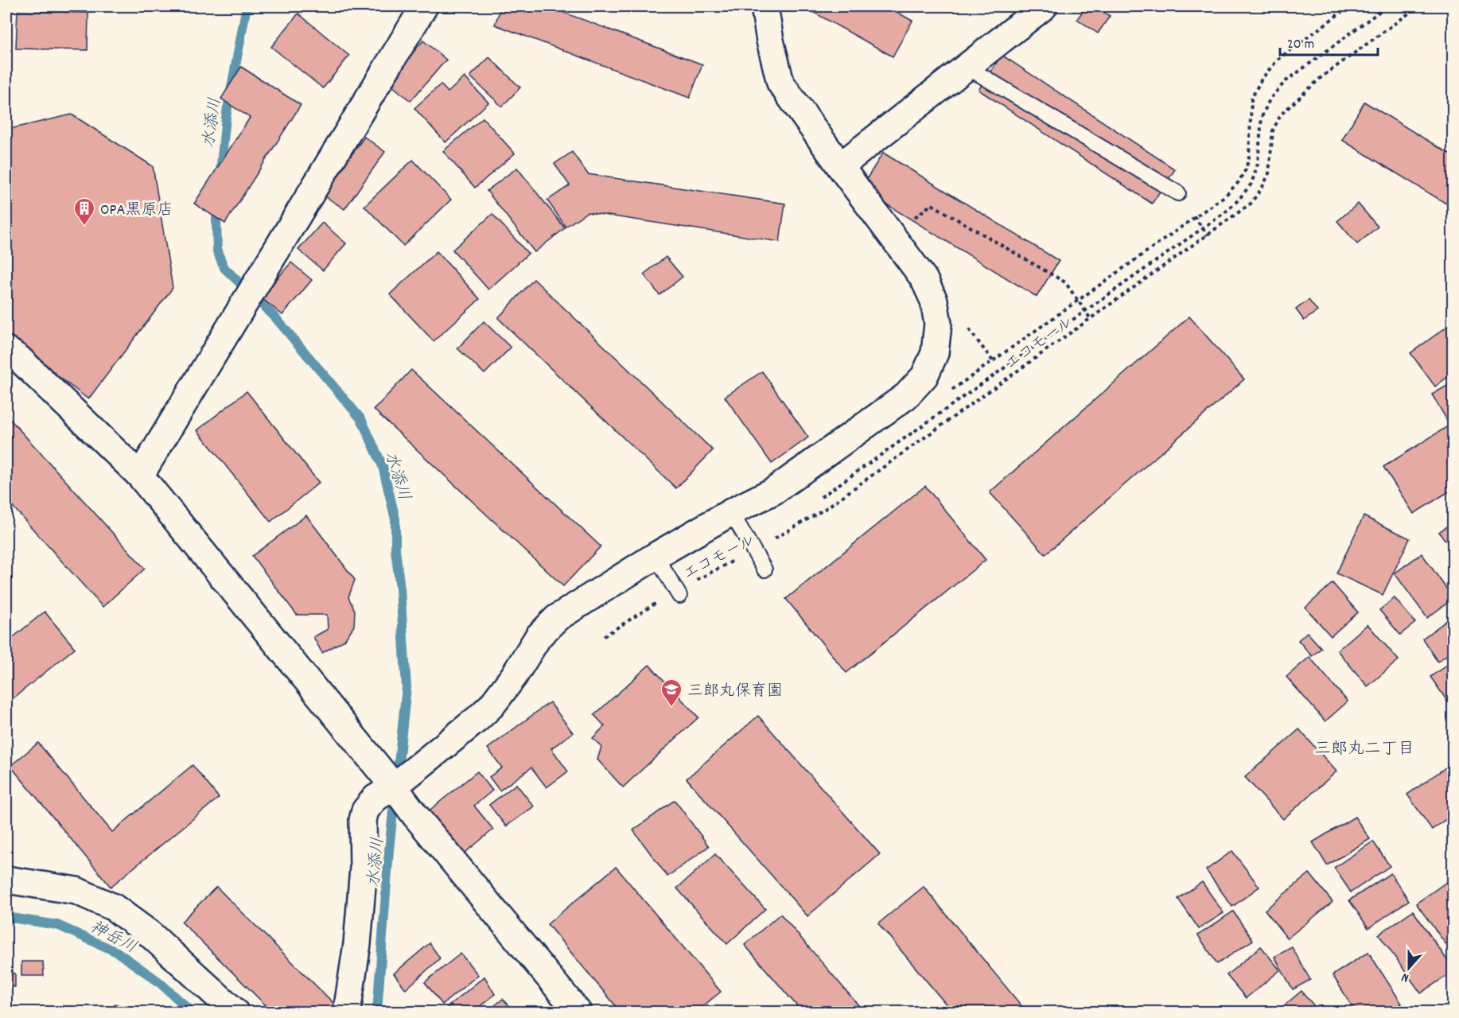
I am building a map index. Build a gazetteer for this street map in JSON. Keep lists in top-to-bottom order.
{
  "streets": {
    "path": ["エコモール"]
  },
  "districts": ["三郎丸二丁目"],
  "water": ["水添川", "神岳川"],
  "places": {
    "building": ["OPA黒原店"],
    "school or university": ["三郎丸保育園"]
  },
  "scale_bar": "20 m",
  "north": "bottom"
}
